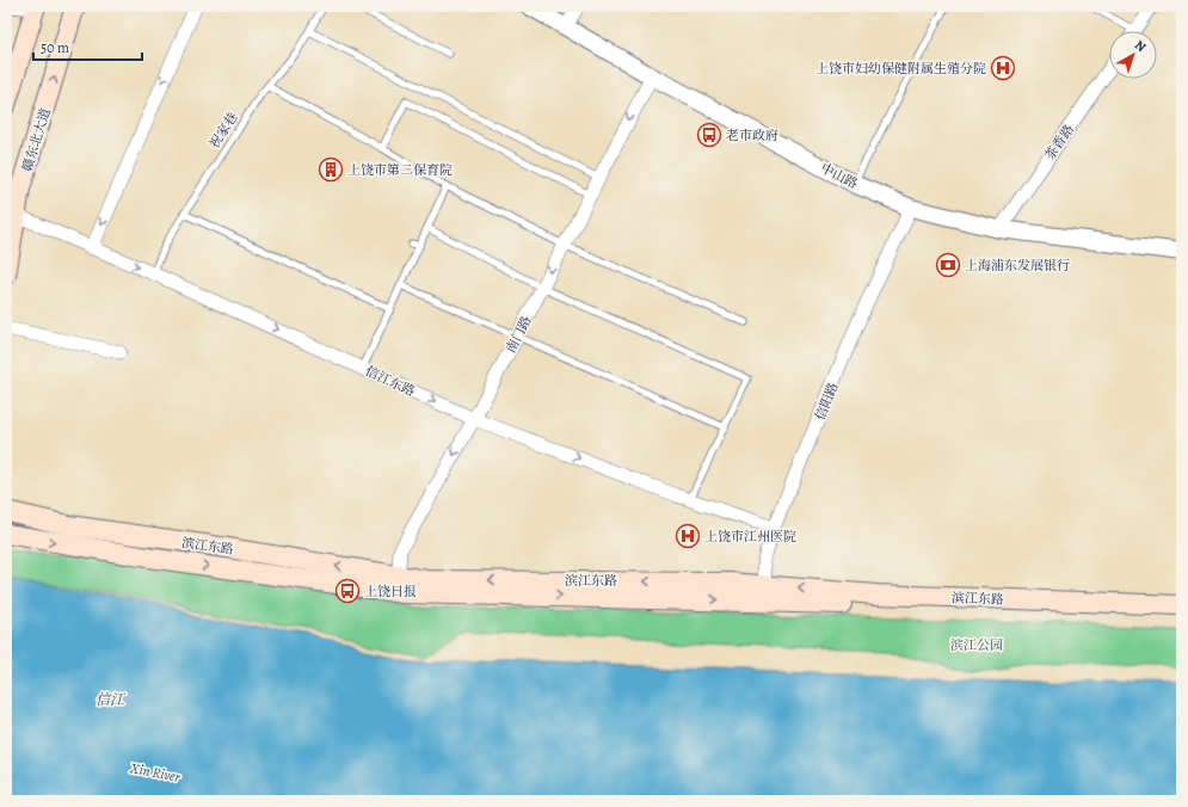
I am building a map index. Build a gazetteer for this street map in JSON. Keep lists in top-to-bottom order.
{
  "streets": {
    "main road": ["赣东北大道", "滨江东路"],
    "street": [
      "茶香路",
      "中山路",
      "南门路",
      "信江东路",
      "信阳路"
    ],
    "lane": ["祝家巷"]
  },
  "crossings": [
    ["祝家巷", "信江东路"],
    ["赣东北大道", "信江东路"],
    ["茶香路", "中山路"],
    ["中山路", "南门路"],
    ["中山路", "信阳路"],
    ["南门路", "信江东路"],
    ["南门路", "滨江东路"],
    ["信江东路", "信阳路"],
    ["信阳路", "滨江东路"]
  ],
  "one_way": ["南门路", "信江东路"],
  "water": ["信江", "Xin River"],
  "parks": ["滨江公园"],
  "places": {
    "hospital": ["上饶市妇幼保健附属生殖分院", "上饶市江州医院"],
    "bus stop": ["老市政府", "上饶日报"],
    "building": ["上饶市第二保育院"],
    "bank": ["上海浦东发展银行"]
  },
  "scale_bar": "50 m",
  "north": "top right"
}
